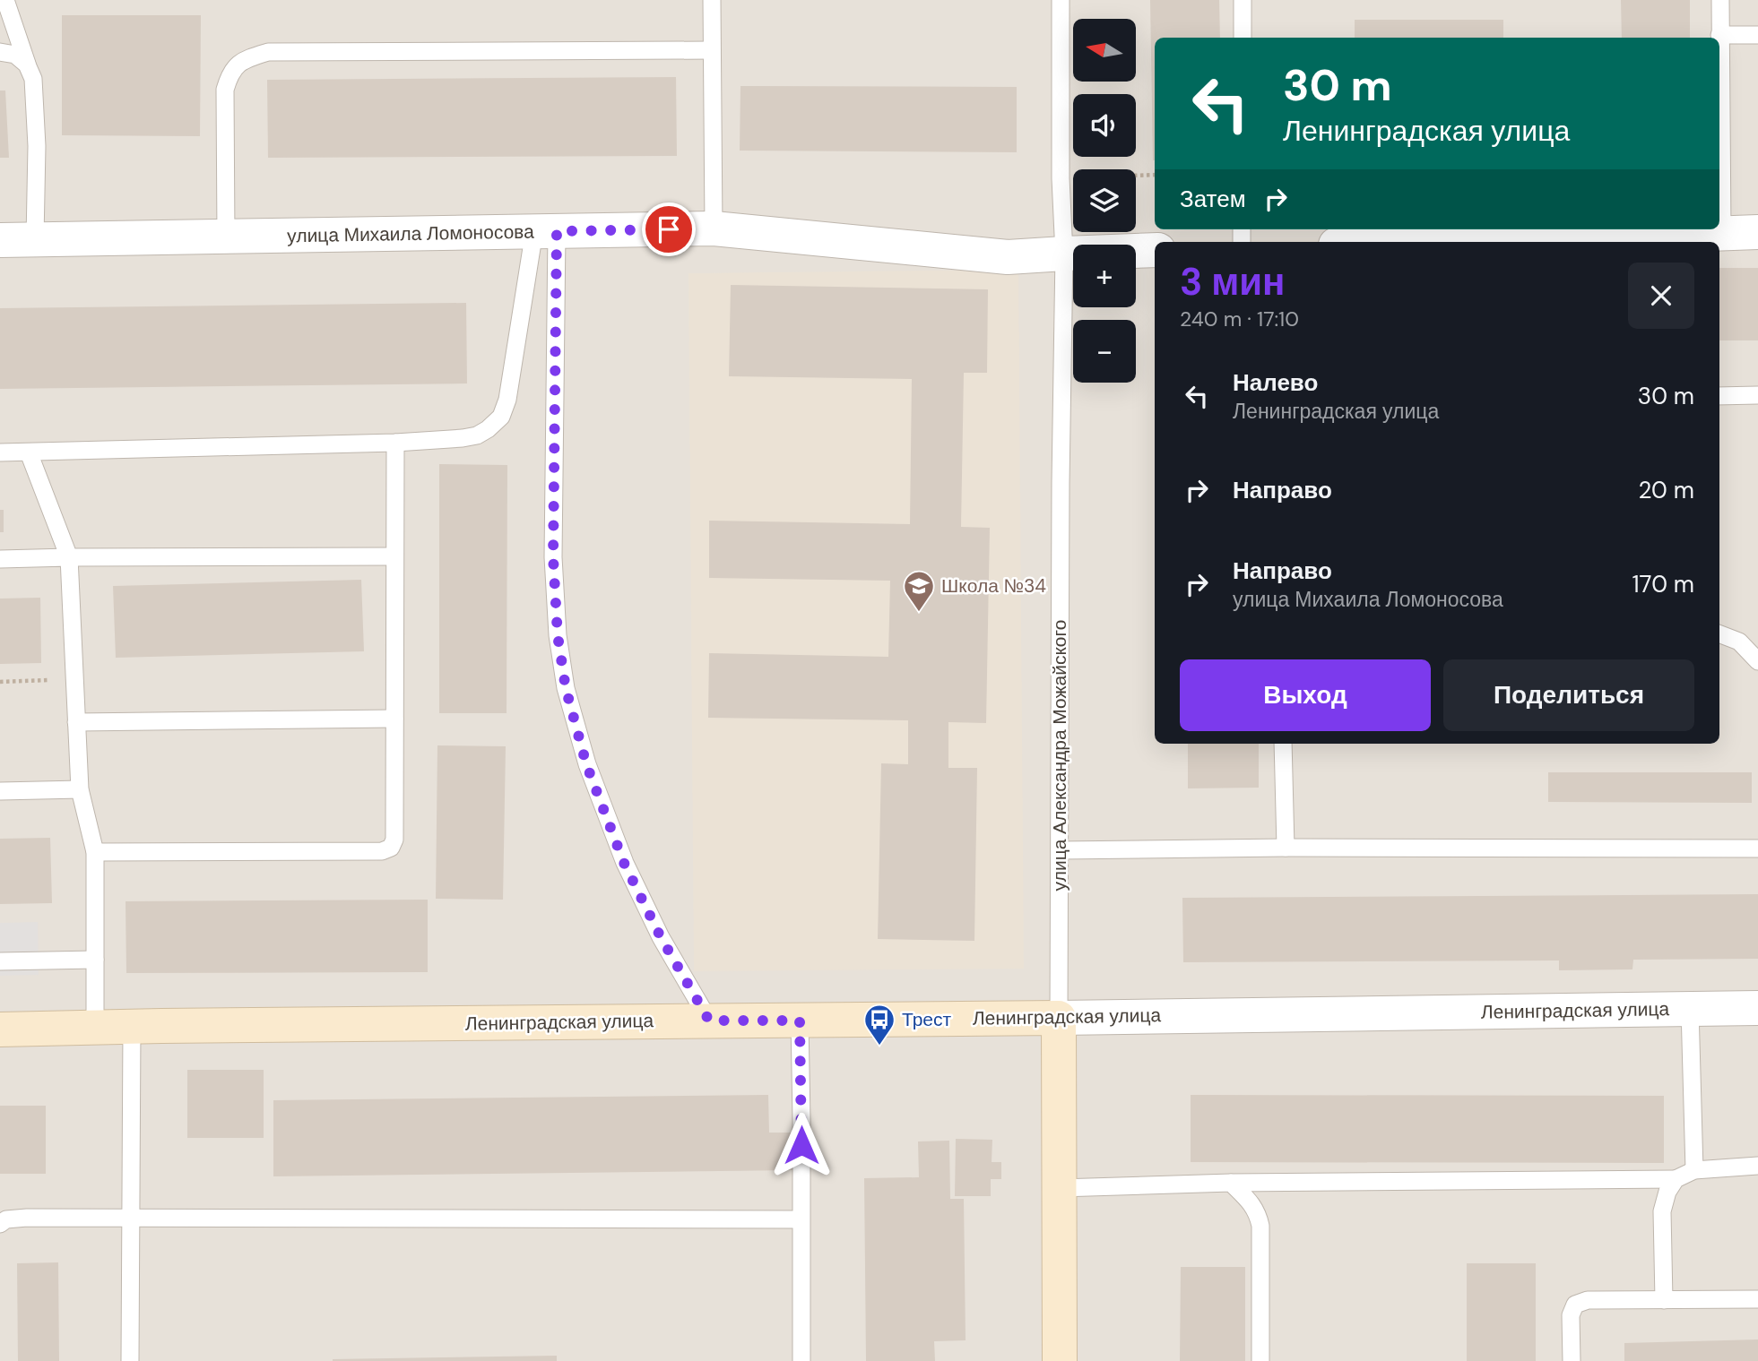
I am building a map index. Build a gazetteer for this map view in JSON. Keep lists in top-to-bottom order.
{
  "streets": {
    "street": ["улица Михаила Ломоносова", "улица Александра Можайского", "Ленинградская улица"]
  },
  "crossings": [
    ["улица Михаила Ломоносова", "улица Александра Можайского"],
    ["улица Александра Можайского", "Ленинградская улица"]
  ],
  "places": {
    "school or university": ["Школа №34"],
    "bus stop": ["Трест"]
  },
  "north": "left",
  "page": {
    "map_buttons": ["+", "−"],
    "turn": ["30 m", "Ленинградская улица"],
    "then": "Затем",
    "heading": ["3 мин", "240 m · 17:10"],
    "list": [
      {
        "name": "Налево",
        "note": "Ленинградская улица",
        "value": "30 m"
      },
      {
        "name": "Направо",
        "value": "20 m"
      },
      {
        "name": "Направо",
        "note": "улица Михаила Ломоносова",
        "value": "170 m"
      }
    ],
    "buttons": ["Выход", "Поделиться"]
  }
}
